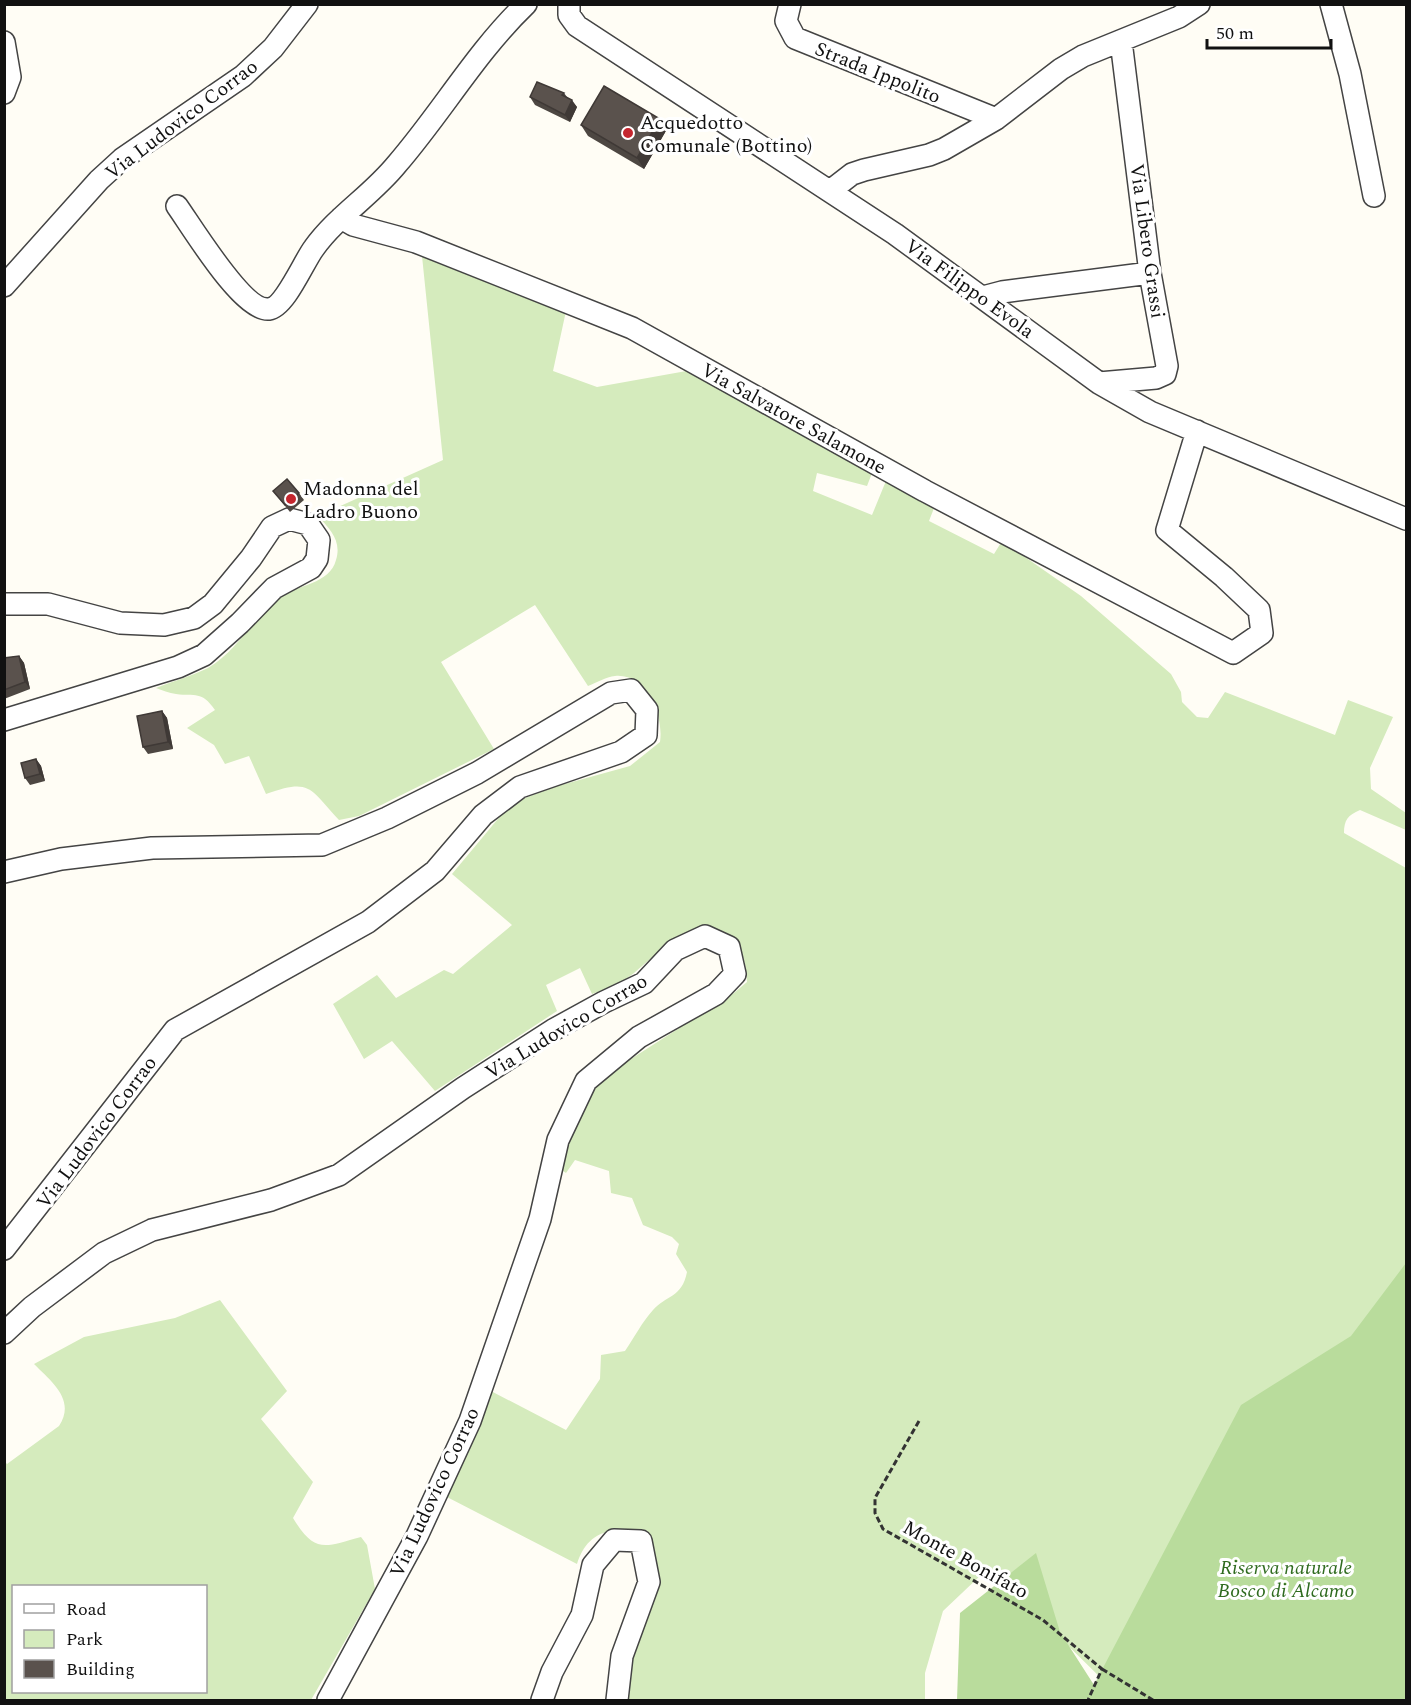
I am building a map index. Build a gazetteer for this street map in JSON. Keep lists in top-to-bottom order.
{
  "streets": {
    "street": [
      "Strada Ippolito",
      "Via Ludovico Corrao",
      "Via Libero Grassi",
      "Via Filippo Evola",
      "Via Salvatore Salamone"
    ],
    "path": ["Monte Bonifato"]
  },
  "crossings": [
    ["Via Libero Grassi", "Via Filippo Evola"],
    ["Via Filippo Evola", "Via Salvatore Salamone"]
  ],
  "parks": ["Riserva naturale Bosco di Alcamo"],
  "places": ["Acquedotto Comunale (Bottino)", "Madonna del Ladro Buono"],
  "legend": ["Road", "Park", "Building"],
  "scale_bar": "50 m"
}
